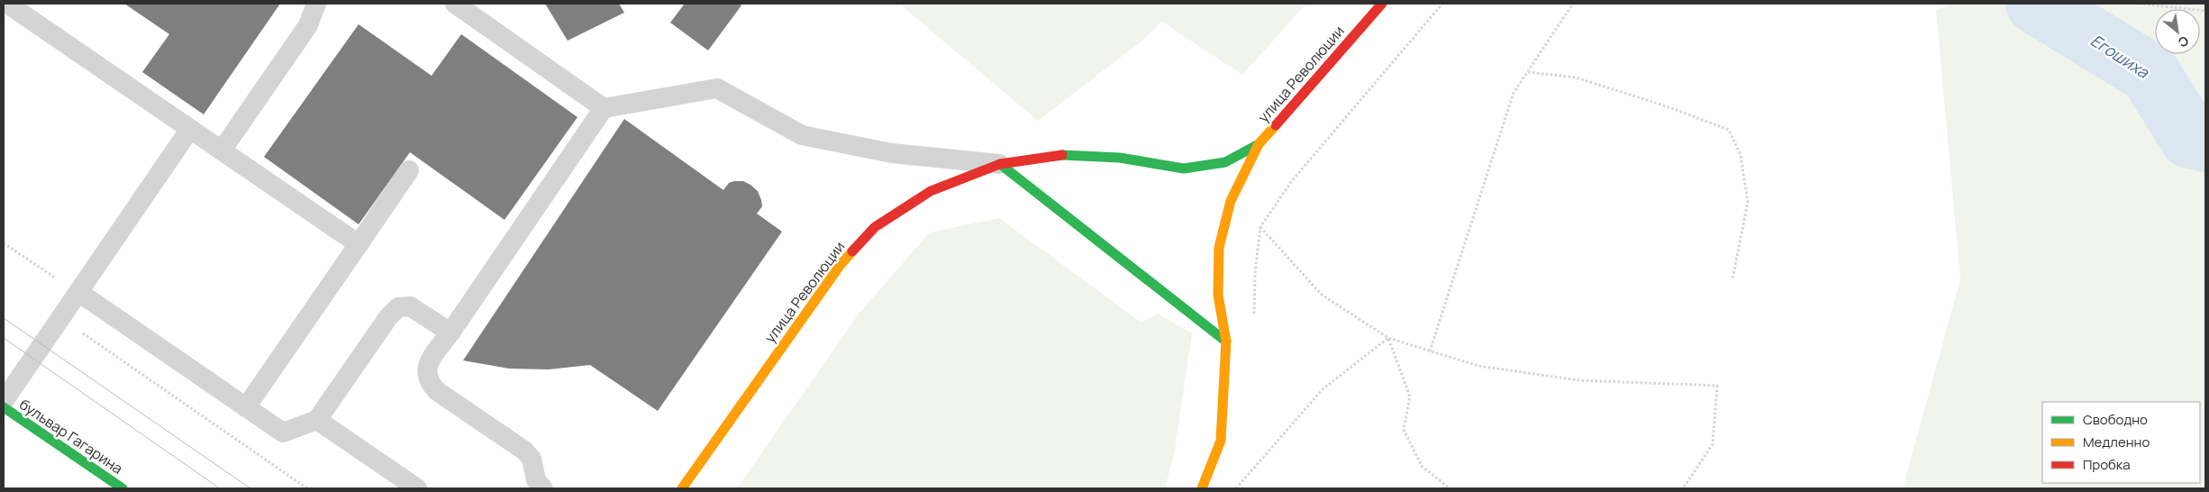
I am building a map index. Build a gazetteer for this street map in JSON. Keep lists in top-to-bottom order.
{
  "streets": {
    "main road": ["улица Революции", "бульвар Гагарина"]
  },
  "water": ["Егошиха"],
  "legend": ["Свободно", "Медленно", "Пробка"],
  "north": "bottom right"
}
